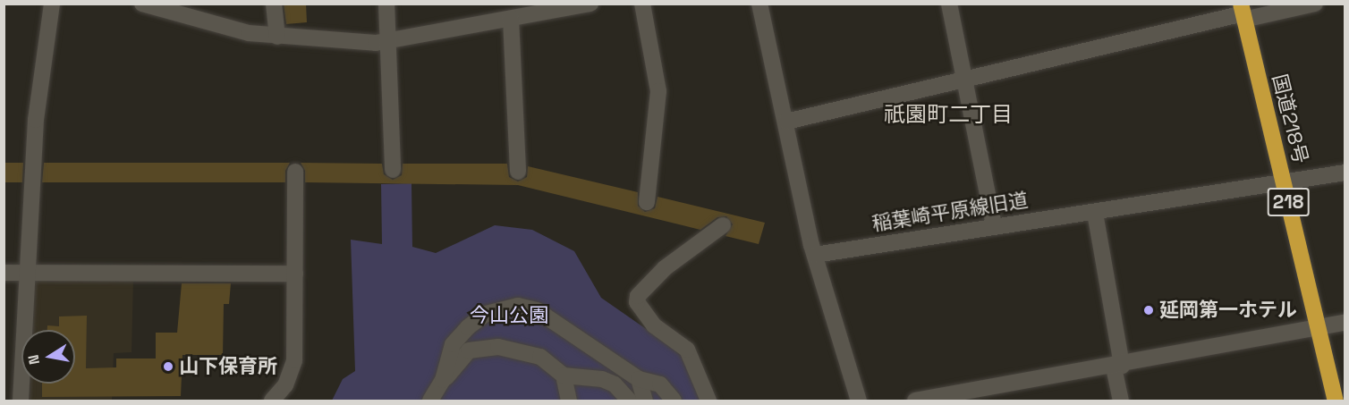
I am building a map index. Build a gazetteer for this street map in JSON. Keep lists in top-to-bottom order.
{
  "streets": {
    "highway": ["国道218号", "218"],
    "street": ["稲葉崎平原線旧道"]
  },
  "crossings": [
    ["国道218号", "稲葉崎平原線旧道"]
  ],
  "districts": ["祇園町二丁目"],
  "parks": ["今山公園"],
  "places": ["延岡第一ホテル", "山下保育所"],
  "north": "left"
}
